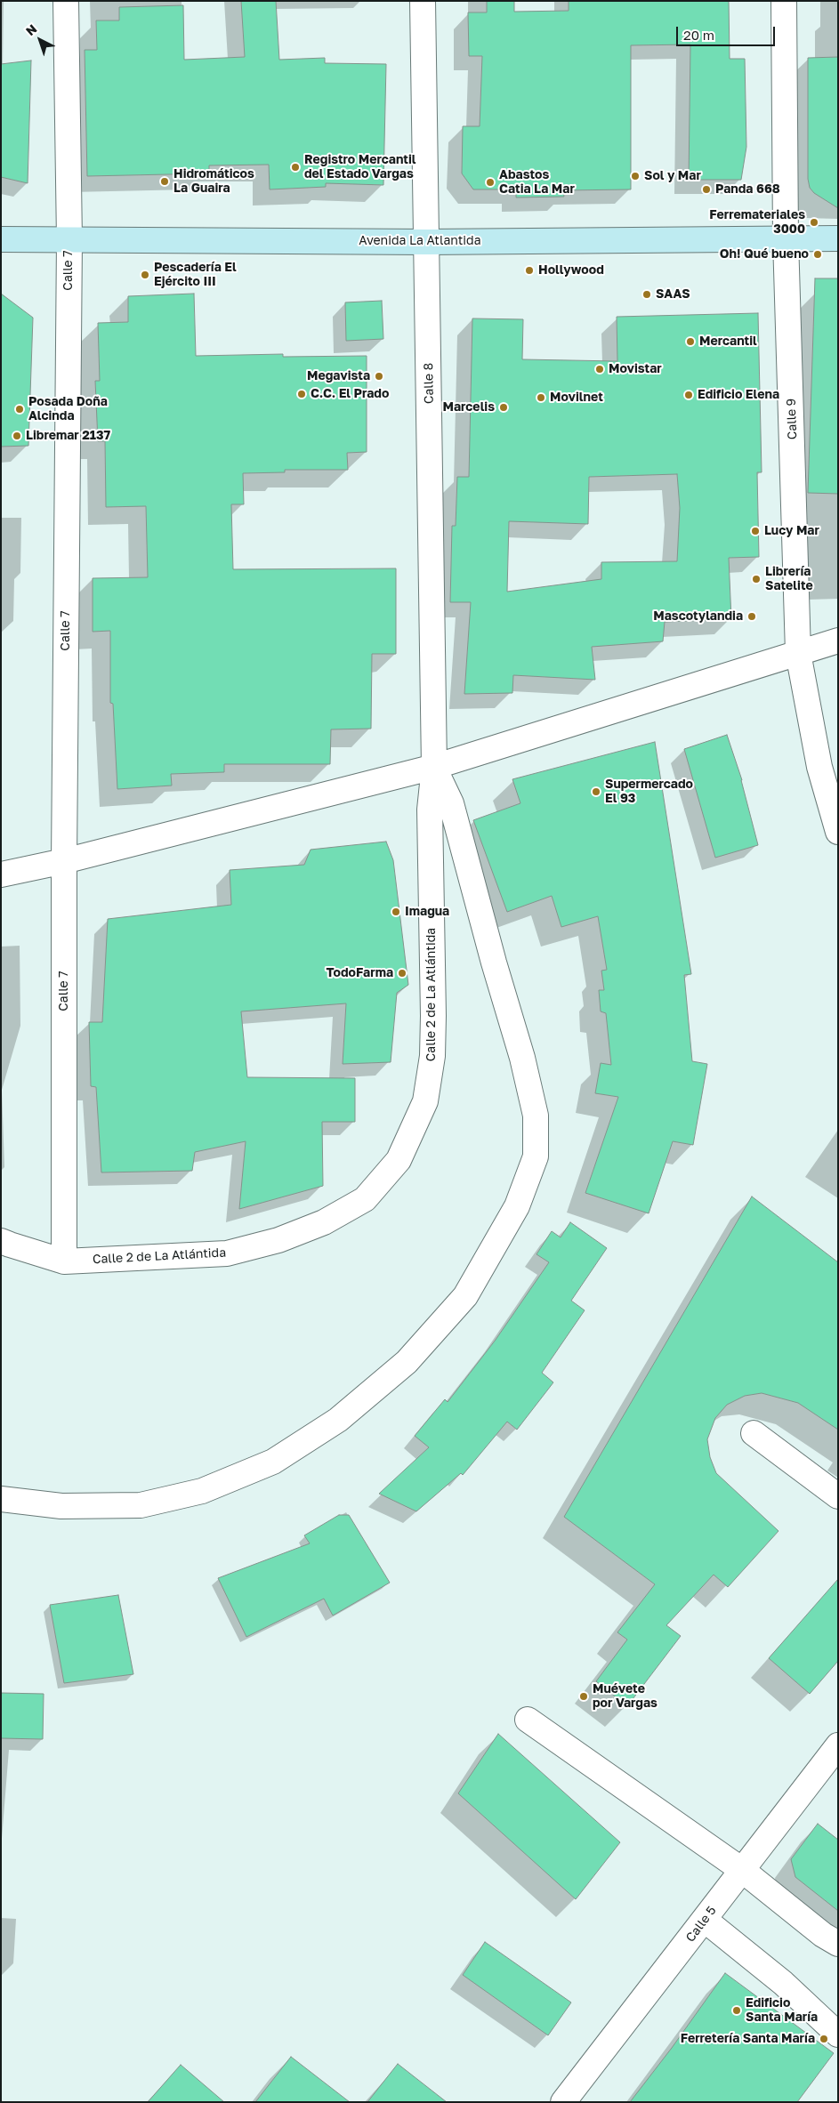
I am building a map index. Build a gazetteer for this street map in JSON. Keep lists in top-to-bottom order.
{
  "streets": {
    "street": [
      "Avenida La Atlantida",
      "Calle 7",
      "Calle 8",
      "Calle 9",
      "Calle 2 de La Atlántida",
      "Calle 5"
    ]
  },
  "crossings": [
    ["Avenida La Atlantida", "Calle 7"],
    ["Avenida La Atlantida", "Calle 8"],
    ["Avenida La Atlantida", "Calle 9"],
    ["Calle 7", "Calle 2 de La Atlántida"],
    ["Calle 8", "Calle 2 de La Atlántida"]
  ],
  "places": [
    "Registro Mercantil del Estado Vargas",
    "Sol y Mar",
    "Hidromáticos La Guaira",
    "Abastos Catia La Mar",
    "Panda 668",
    "Ferremateriales 3000",
    "Oh! Qué bueno",
    "Hollywood",
    "Pescadería El Ejército III",
    "SAAS",
    "Mercantil",
    "Movistar",
    "Megavista",
    "C.C. El Prado",
    "Edificio Elena",
    "Movilnet",
    "Marcelis",
    "Posada Doña Alcinda",
    "Libremar 2137",
    "Lucy Mar",
    "Librería Satelite",
    "Mascotylandia",
    "Supermercado El 93",
    "Imagua",
    "TodoFarma",
    "Muévete por Vargas",
    "Edificio Santa María",
    "Ferretería Santa María"
  ],
  "scale_bar": "20 m",
  "north": "top left"
}
